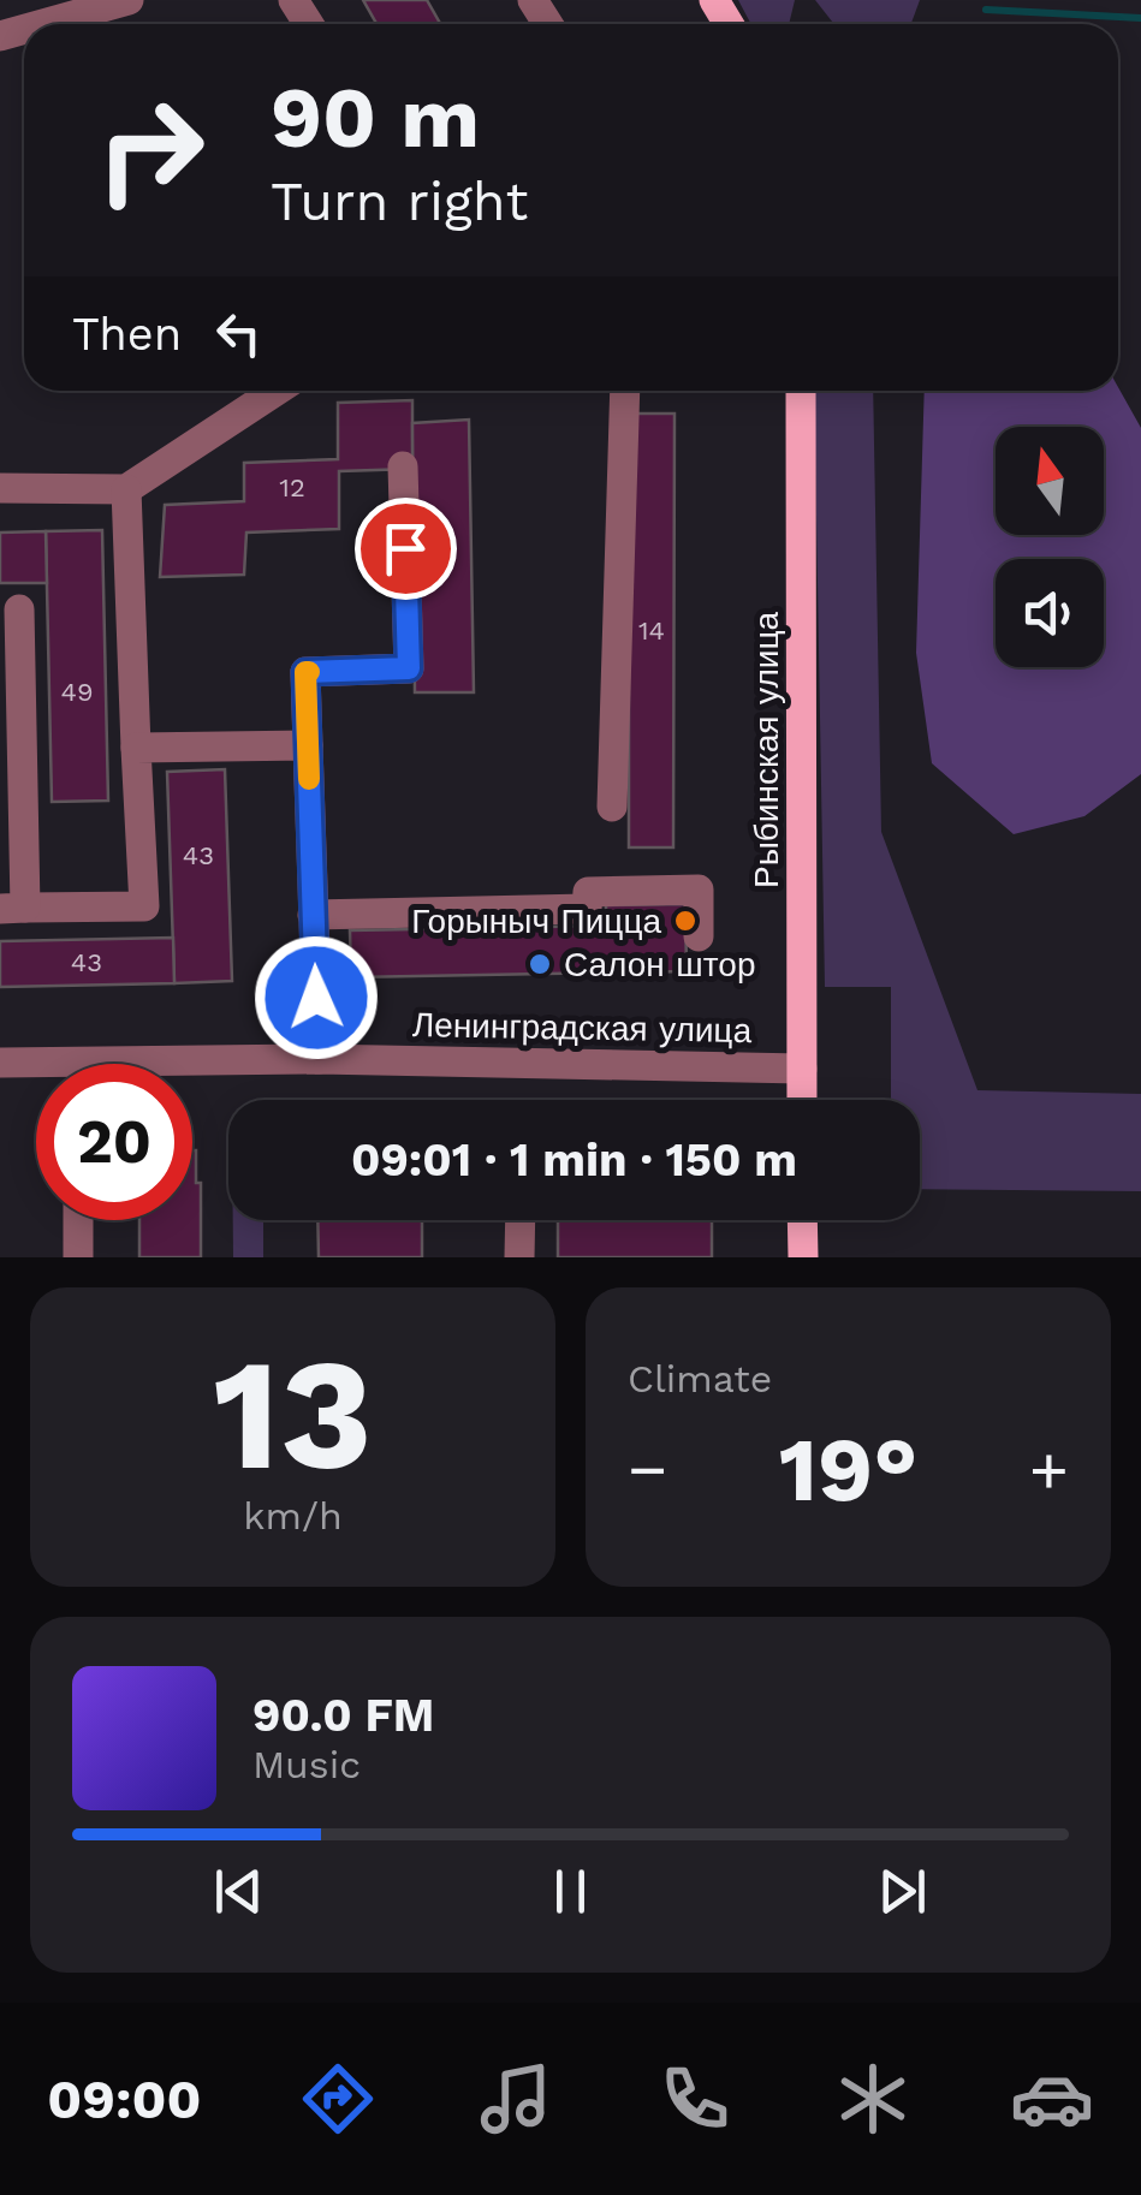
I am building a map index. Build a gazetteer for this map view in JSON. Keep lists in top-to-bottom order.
{
  "streets": {
    "main road": ["Рыбинская улица"],
    "street": ["Ленинградская улица"]
  },
  "crossings": [
    ["Рыбинская улица", "Ленинградская улица"]
  ],
  "places": ["Горыныч Пицца", "Салон штор"],
  "house_numbers": [
    "12",
    "14",
    "49",
    "43",
    "43"
  ],
  "north": "top",
  "page": {
    "turn": ["90 m", "Turn right"],
    "then": "Then",
    "limit": "20",
    "trip": "09:01 · 1 min · 150 m",
    "tile": [
      ["13", "km/h"],
      "Climate"
    ],
    "heat": ["−", "19°", "+"],
    "song": ["90.0 FM", "Music"],
    "tabs": "09:00"
  }
}
